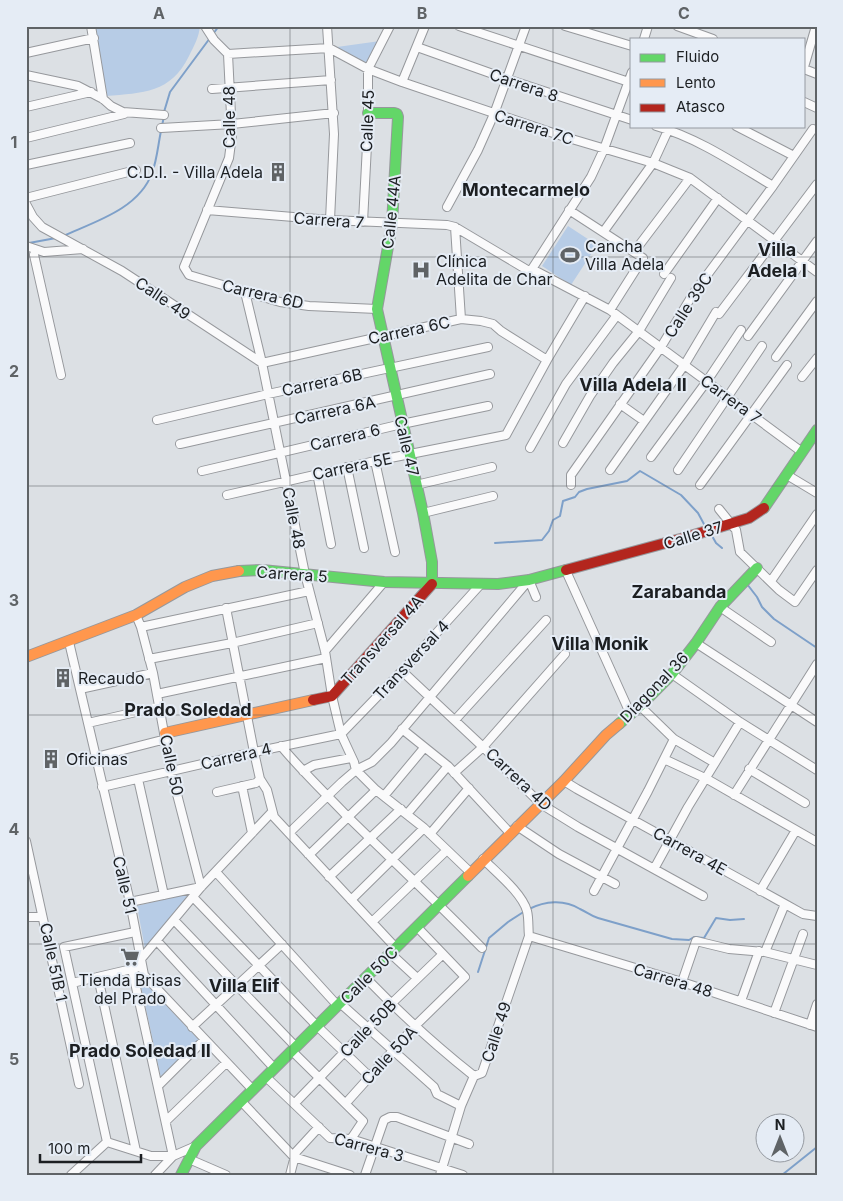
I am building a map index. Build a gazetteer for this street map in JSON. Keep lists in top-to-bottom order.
{
  "streets": {
    "street": [
      "Carrera 8",
      "Calle 48",
      "Calle 45",
      "Carrera 7C",
      "Calle 44A",
      "Carrera 7",
      "Carrera 6D",
      "Calle 49",
      "Calle 39C",
      "Carrera 6C",
      "Carrera 6B",
      "Carrera 6A",
      "Carrera 6",
      "Calle 47",
      "Carrera 5E",
      "Calle 37",
      "Carrera 5",
      "Transversal 4A",
      "Transversal 4",
      "Diagonal 36",
      "Carrera 4",
      "Calle 50",
      "Carrera 4D",
      "Carrera 4E",
      "Calle 51",
      "Calle 51B 1",
      "Calle 50C",
      "Carrera 48",
      "Calle 50B",
      "Calle 50A",
      "Carrera 3"
    ]
  },
  "crossings": [
    ["Calle 48", "Carrera 7"],
    ["Calle 48", "Carrera 6D"],
    ["Calle 48", "Calle 49"],
    ["Calle 48", "Carrera 6C"],
    ["Calle 48", "Carrera 6B"],
    ["Calle 48", "Carrera 6A"],
    ["Calle 48", "Carrera 6"],
    ["Calle 48", "Carrera 5E"],
    ["Calle 48", "Carrera 5"],
    ["Calle 48", "Transversal 4A"],
    ["Calle 48", "Transversal 4"],
    ["Calle 48", "Carrera 4"],
    ["Calle 45", "Carrera 7C"],
    ["Calle 45", "Calle 44A"],
    ["Calle 45", "Carrera 7"],
    ["Carrera 7C", "Calle 39C"],
    ["Calle 44A", "Carrera 7"],
    ["Calle 44A", "Carrera 6D"],
    ["Calle 44A", "Calle 47"],
    ["Carrera 7", "Calle 39C"],
    ["Carrera 7", "Calle 37"],
    ["Carrera 6D", "Calle 47"],
    ["Calle 49", "Carrera 6C"],
    ["Calle 49", "Calle 50C"],
    ["Calle 49", "Carrera 48"],
    ["Calle 49", "Carrera 3"],
    ["Carrera 6C", "Calle 47"],
    ["Carrera 6C", "Carrera 5E"],
    ["Carrera 6B", "Calle 47"],
    ["Carrera 6A", "Calle 47"],
    ["Carrera 6", "Calle 47"],
    ["Calle 47", "Carrera 5E"],
    ["Calle 47", "Carrera 5"],
    ["Calle 47", "Transversal 4A"],
    ["Calle 37", "Carrera 5"],
    ["Carrera 5", "Transversal 4A"],
    ["Carrera 5", "Transversal 4"],
    ["Carrera 5", "Calle 50"],
    ["Carrera 5", "Calle 51"],
    ["Transversal 4", "Carrera 4"],
    ["Transversal 4", "Carrera 4D"],
    ["Diagonal 36", "Carrera 4E"],
    ["Diagonal 36", "Calle 50C"],
    ["Carrera 4", "Calle 50"],
    ["Carrera 4", "Calle 51"],
    ["Carrera 4D", "Calle 50C"],
    ["Carrera 4E", "Calle 50C"],
    ["Calle 51", "Calle 50C"],
    ["Calle 50C", "Carrera 3"],
    ["Calle 50B", "Calle 50A"],
    ["Calle 50B", "Carrera 3"]
  ],
  "districts": [
    "Montecarmelo",
    "Villa Adela I",
    "Villa Adela II",
    "Zarabanda",
    "Villa Monik",
    "Prado Soledad",
    "Villa Elif",
    "Prado Soledad II"
  ],
  "places": {
    "building": ["C.D.I. - Villa Adela", "Recaudo", "Oficinas"],
    "sports": ["Cancha Villa Adela"],
    "hospital": ["Clínica Adelita de Char"],
    "supermarket": ["Tienda Brisas del Prado"]
  },
  "legend": ["Fluido", "Lento", "Atasco"],
  "scale_bar": "100 m",
  "north": "top",
  "grid": {
    "columns": ["A", "B", "C"],
    "rows": [
      "1",
      "2",
      "3",
      "4",
      "5"
    ]
  }
}
